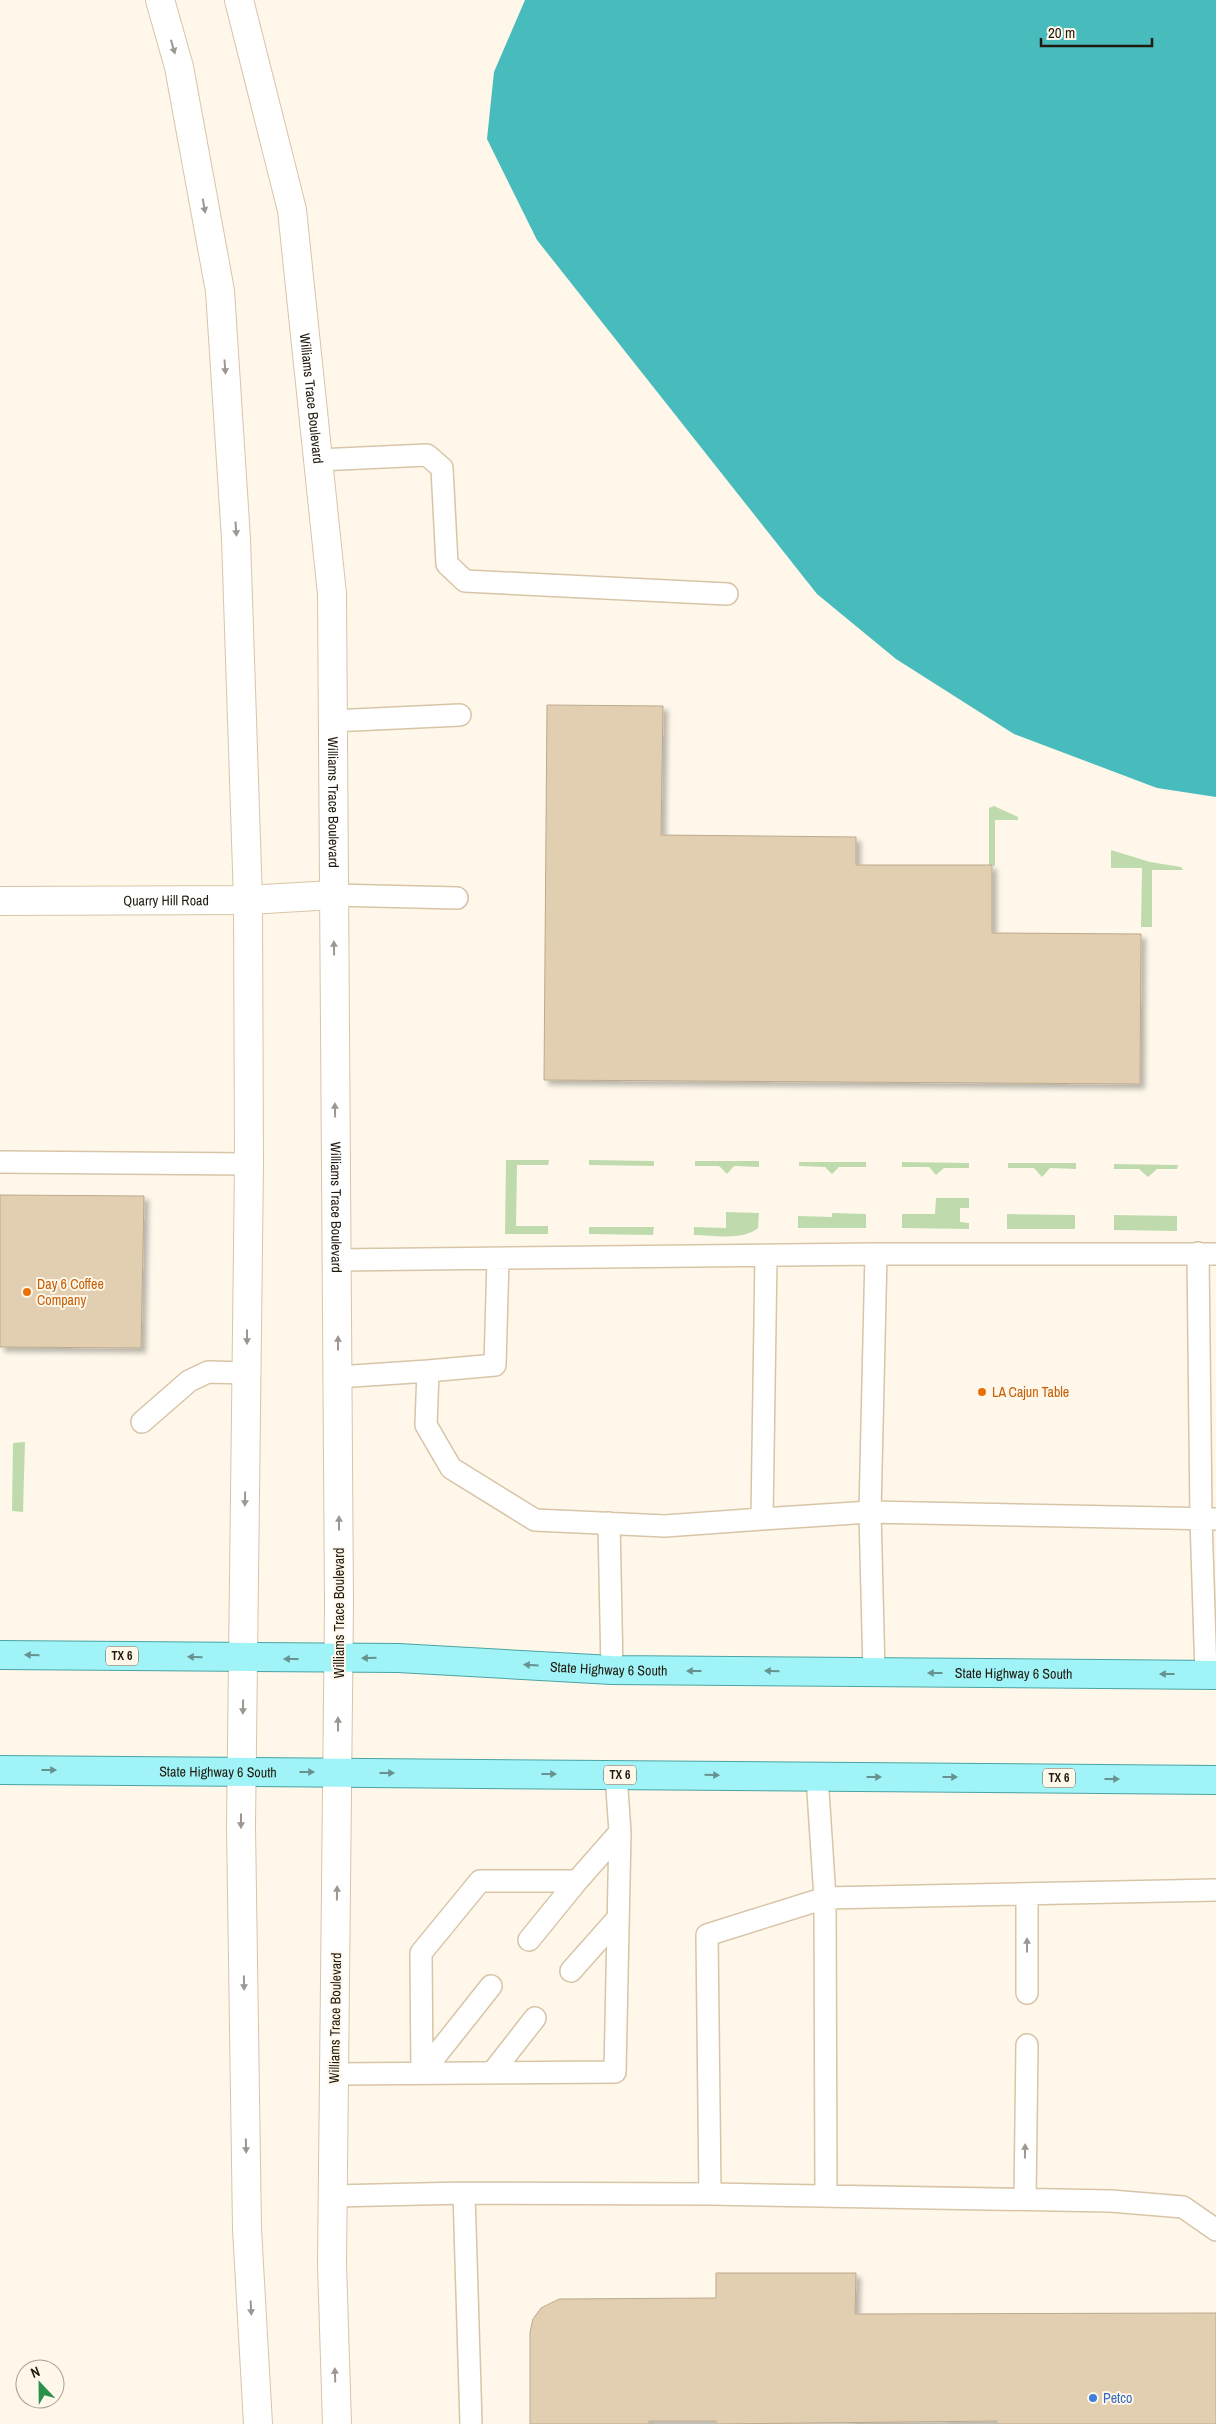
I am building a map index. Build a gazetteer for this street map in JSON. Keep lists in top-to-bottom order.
{
  "streets": {
    "main road": [
      "Williams Trace Boulevard",
      "Quarry Hill Road",
      "TX 6",
      "State Highway 6 South"
    ]
  },
  "crossings": [
    ["Williams Trace Boulevard", "Quarry Hill Road"],
    ["Williams Trace Boulevard", "State Highway 6 South"]
  ],
  "places": ["Day 6 Coffee Company", "LA Cajun Table", "Petco"],
  "scale_bar": "20 m",
  "north": "top"
}
